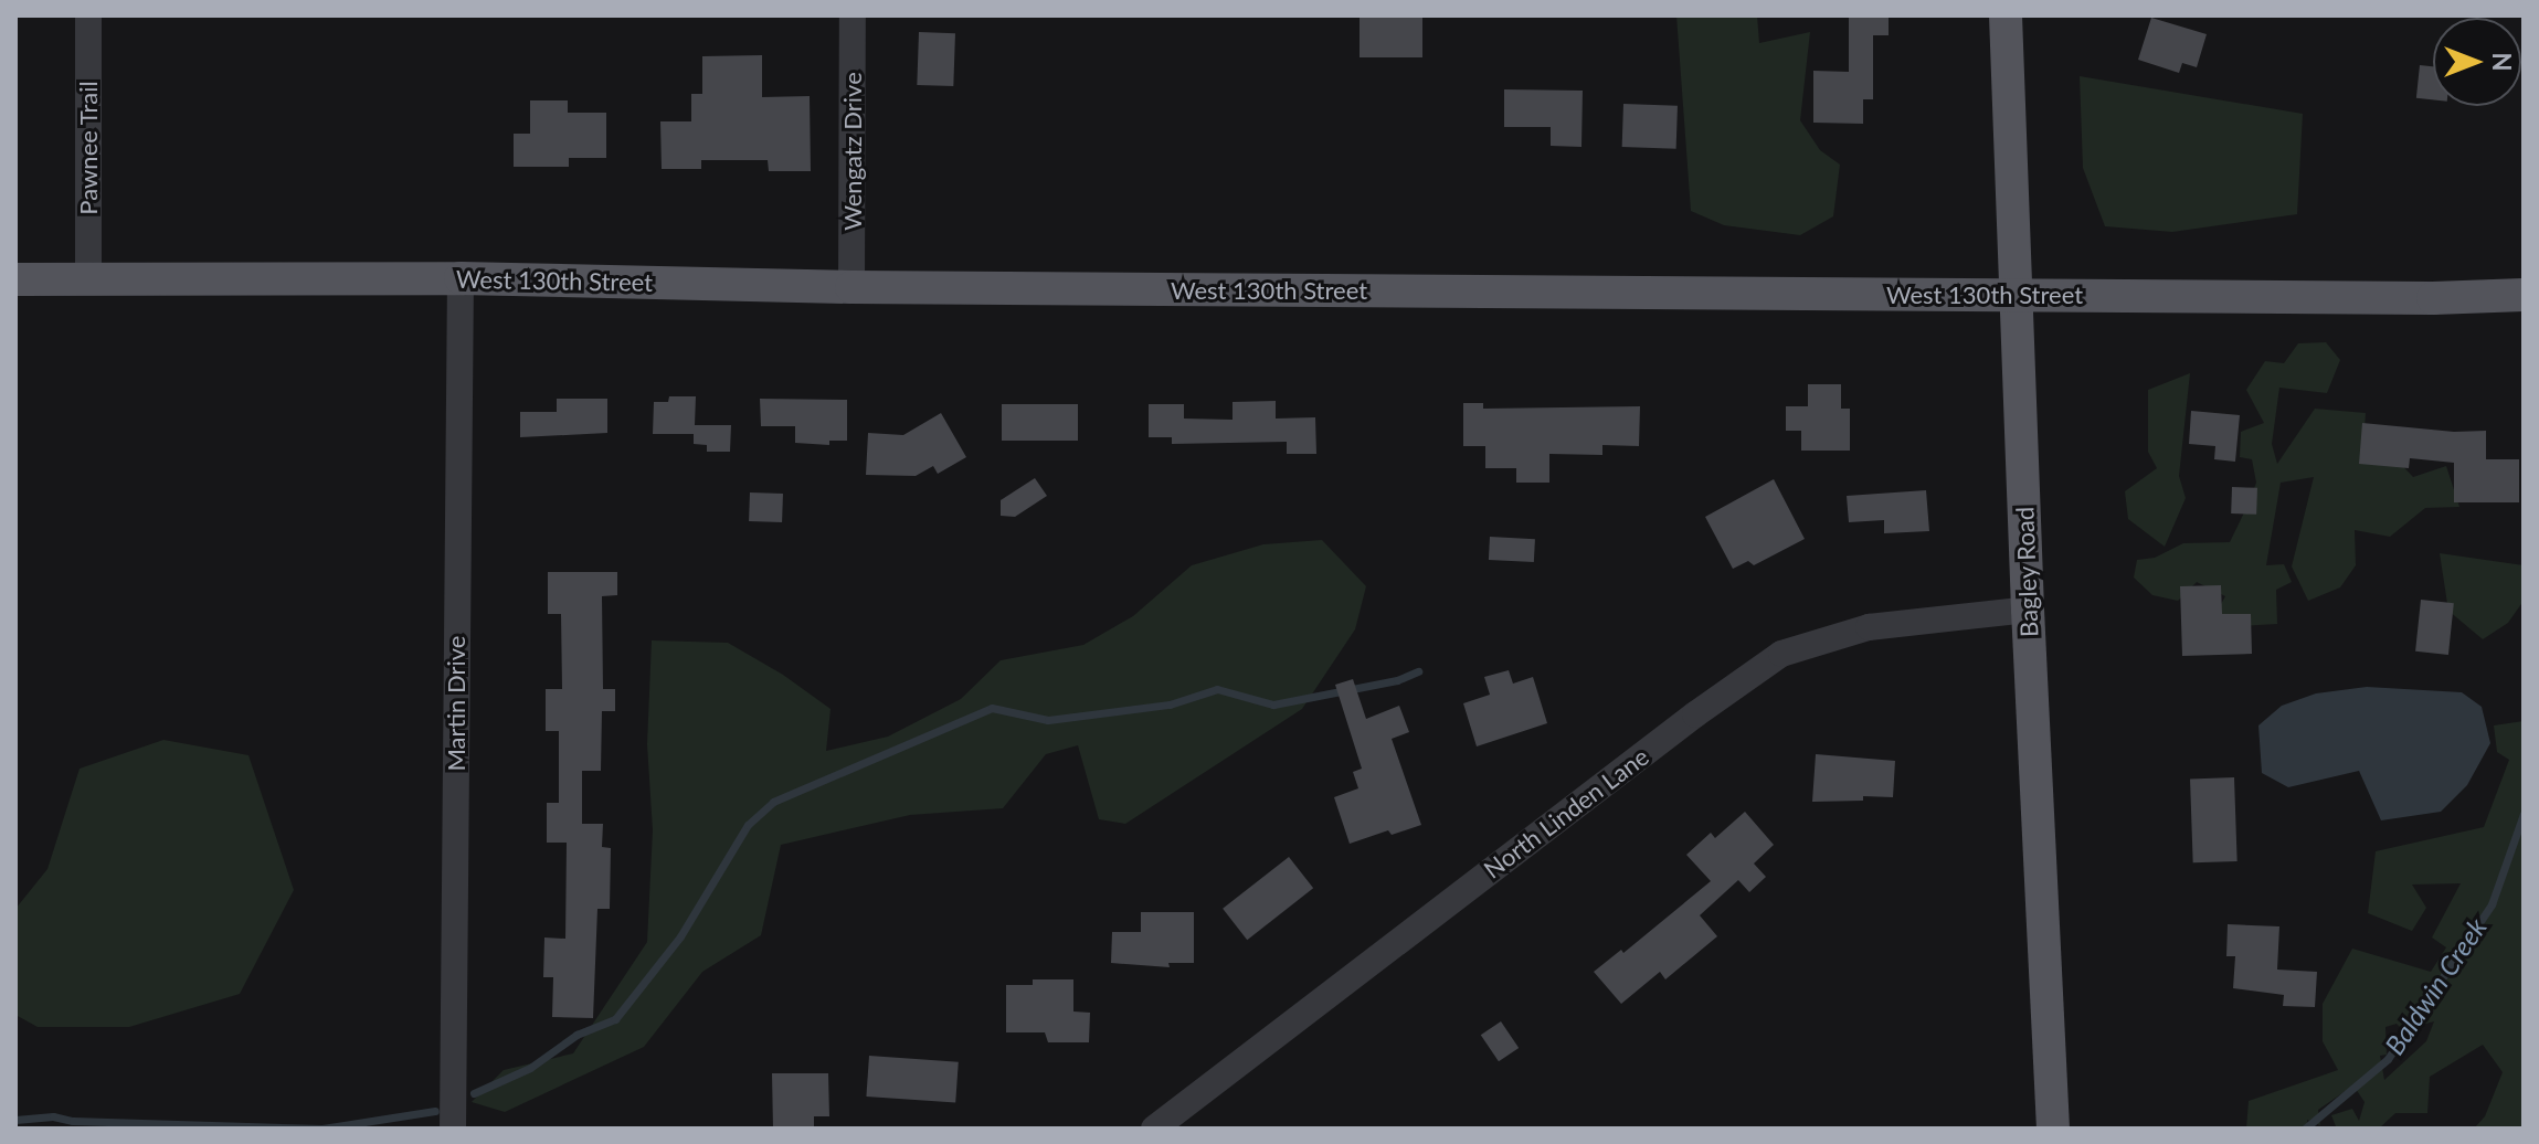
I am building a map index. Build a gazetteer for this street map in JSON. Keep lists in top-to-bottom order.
{
  "streets": {
    "main road": ["West 130th Street", "Bagley Road"],
    "street": [
      "Pawnee Trail",
      "Wengatz Drive",
      "Martin Drive",
      "North Linden Lane"
    ]
  },
  "crossings": [
    ["Pawnee Trail", "West 130th Street"],
    ["Wengatz Drive", "West 130th Street"],
    ["West 130th Street", "Bagley Road"],
    ["West 130th Street", "Martin Drive"],
    ["Bagley Road", "North Linden Lane"]
  ],
  "water": ["Baldwin Creek"],
  "north": "right"
}
